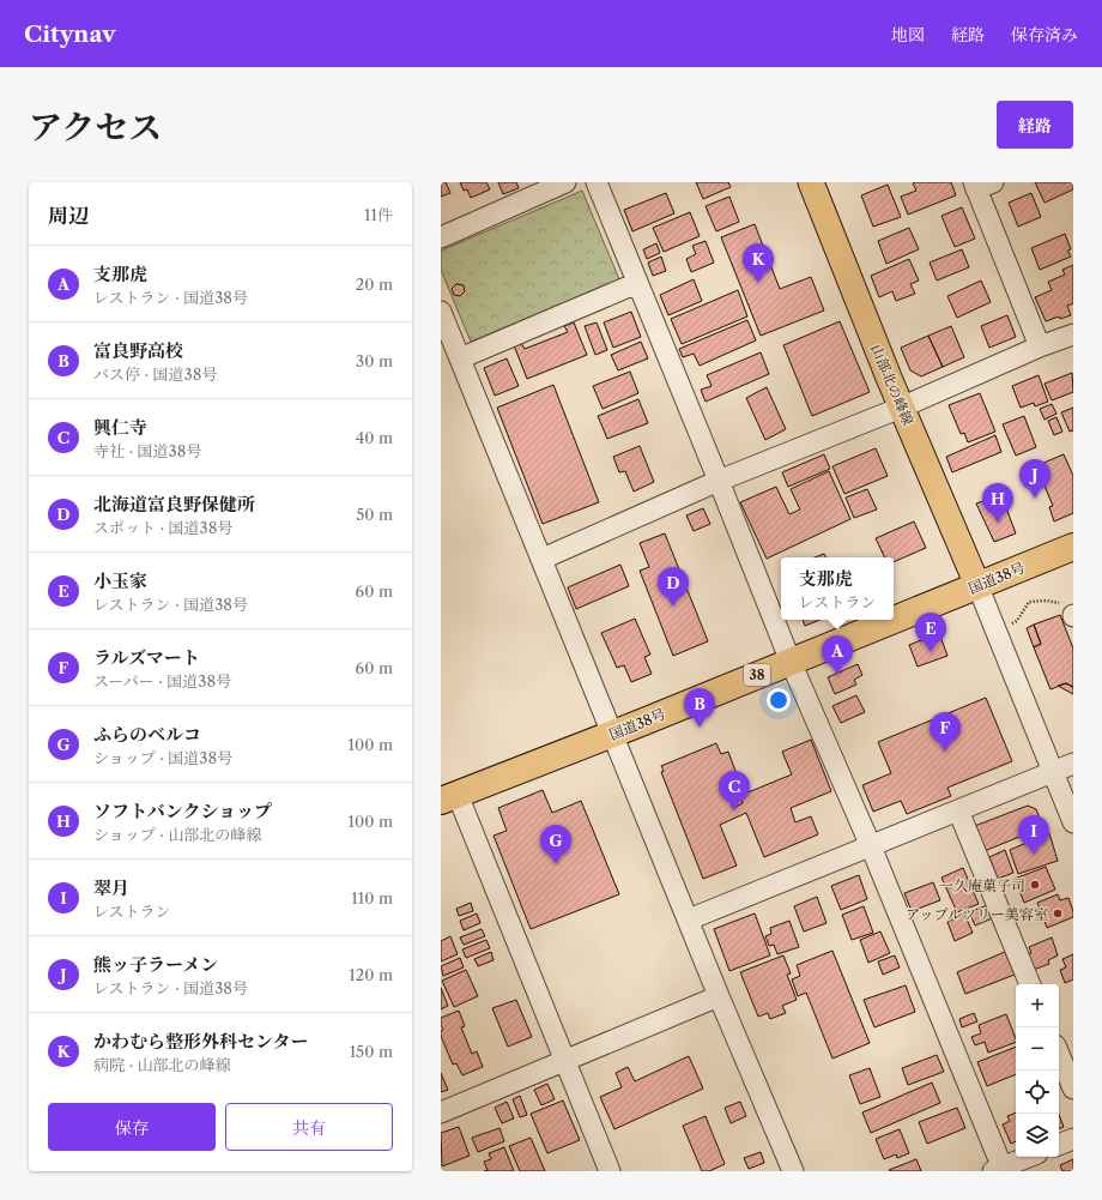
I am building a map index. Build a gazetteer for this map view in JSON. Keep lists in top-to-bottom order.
{
  "streets": {
    "highway": ["国道38号", "38"],
    "main road": ["山部北の峰線"]
  },
  "crossings": [
    ["山部北の峰線", "国道38号"]
  ],
  "places": ["一久庵菓子司", "アップルツリー美容室"],
  "page": {
    "header": "Citynav",
    "nav": ["地図", "経路", "保存済み"],
    "title": "アクセス",
    "buttons": [
      "経路",
      ["保存", "共有"]
    ],
    "heading": ["周辺", "11件"],
    "pins": [
      "K",
      "J",
      "H",
      "D",
      "E",
      "A",
      "B",
      "F",
      "C",
      "I",
      "G"
    ],
    "list": [
      {
        "mark": "A",
        "name": "支那虎",
        "note": "レストラン · 国道38号",
        "value": "20 m"
      },
      {
        "mark": "B",
        "name": "富良野高校",
        "note": "バス停 · 国道38号",
        "value": "30 m"
      },
      {
        "mark": "C",
        "name": "興仁寺",
        "note": "寺社 · 国道38号",
        "value": "40 m"
      },
      {
        "mark": "D",
        "name": "北海道富良野保健所",
        "note": "スポット · 国道38号",
        "value": "50 m"
      },
      {
        "mark": "E",
        "name": "小玉家",
        "note": "レストラン · 国道38号",
        "value": "60 m"
      },
      {
        "mark": "F",
        "name": "ラルズマート",
        "note": "スーパー · 国道38号",
        "value": "60 m"
      },
      {
        "mark": "G",
        "name": "ふらのベルコ",
        "note": "ショップ · 国道38号",
        "value": "100 m"
      },
      {
        "mark": "H",
        "name": "ソフトバンクショップ",
        "note": "ショップ · 山部北の峰線",
        "value": "100 m"
      },
      {
        "mark": "I",
        "name": "翠月",
        "note": "レストラン",
        "value": "110 m"
      },
      {
        "mark": "J",
        "name": "熊ッ子ラーメン",
        "note": "レストラン · 国道38号",
        "value": "120 m"
      },
      {
        "mark": "K",
        "name": "かわむら整形外科センター",
        "note": "病院 · 山部北の峰線",
        "value": "150 m"
      }
    ],
    "popup": ["支那虎", "レストラン"],
    "map_buttons": ["+", "−"]
  }
}
